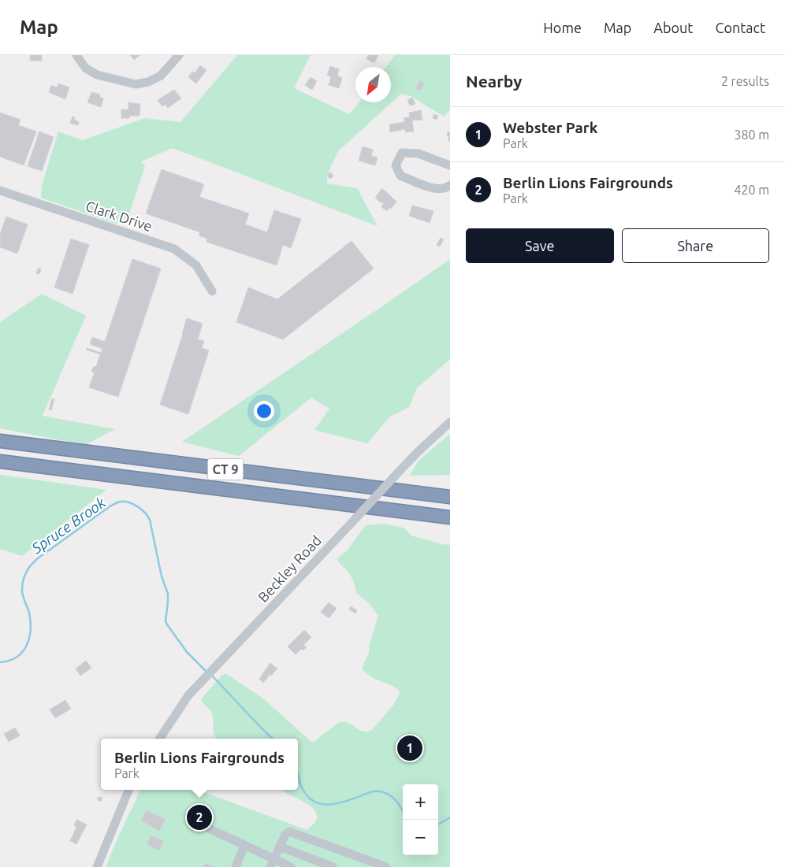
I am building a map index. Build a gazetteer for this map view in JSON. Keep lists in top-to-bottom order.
{
  "streets": {
    "highway": ["CT 9"],
    "street": ["Clark Drive", "Beckley Road"]
  },
  "water": ["Spruce Brook"],
  "north": "bottom left",
  "page": {
    "header": "Map",
    "nav": [
      "Home",
      "Map",
      "About",
      "Contact"
    ],
    "heading": ["Nearby", "2 results"],
    "list": [
      {
        "mark": "1",
        "name": "Webster Park",
        "note": "Park",
        "value": "380 m"
      },
      {
        "mark": "2",
        "name": "Berlin Lions Fairgrounds",
        "note": "Park",
        "value": "420 m"
      }
    ],
    "buttons": ["Save", "Share"],
    "pins": ["1", "2"],
    "popup": ["Berlin Lions Fairgrounds", "Park"],
    "map_buttons": ["+", "−"]
  }
}
